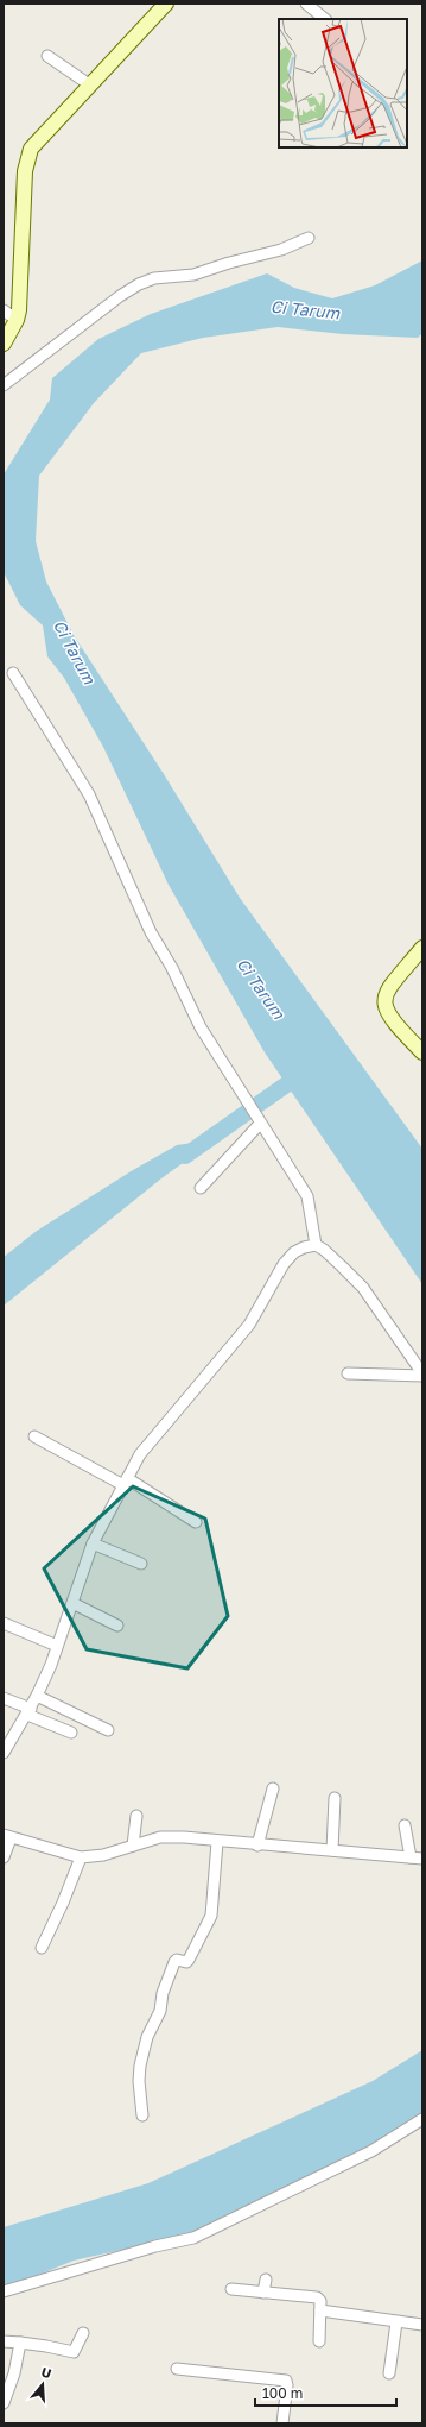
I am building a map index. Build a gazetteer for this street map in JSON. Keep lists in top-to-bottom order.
{
  "water": ["Ci Tarum"],
  "scale_bar": "100 m",
  "north": "top"
}
